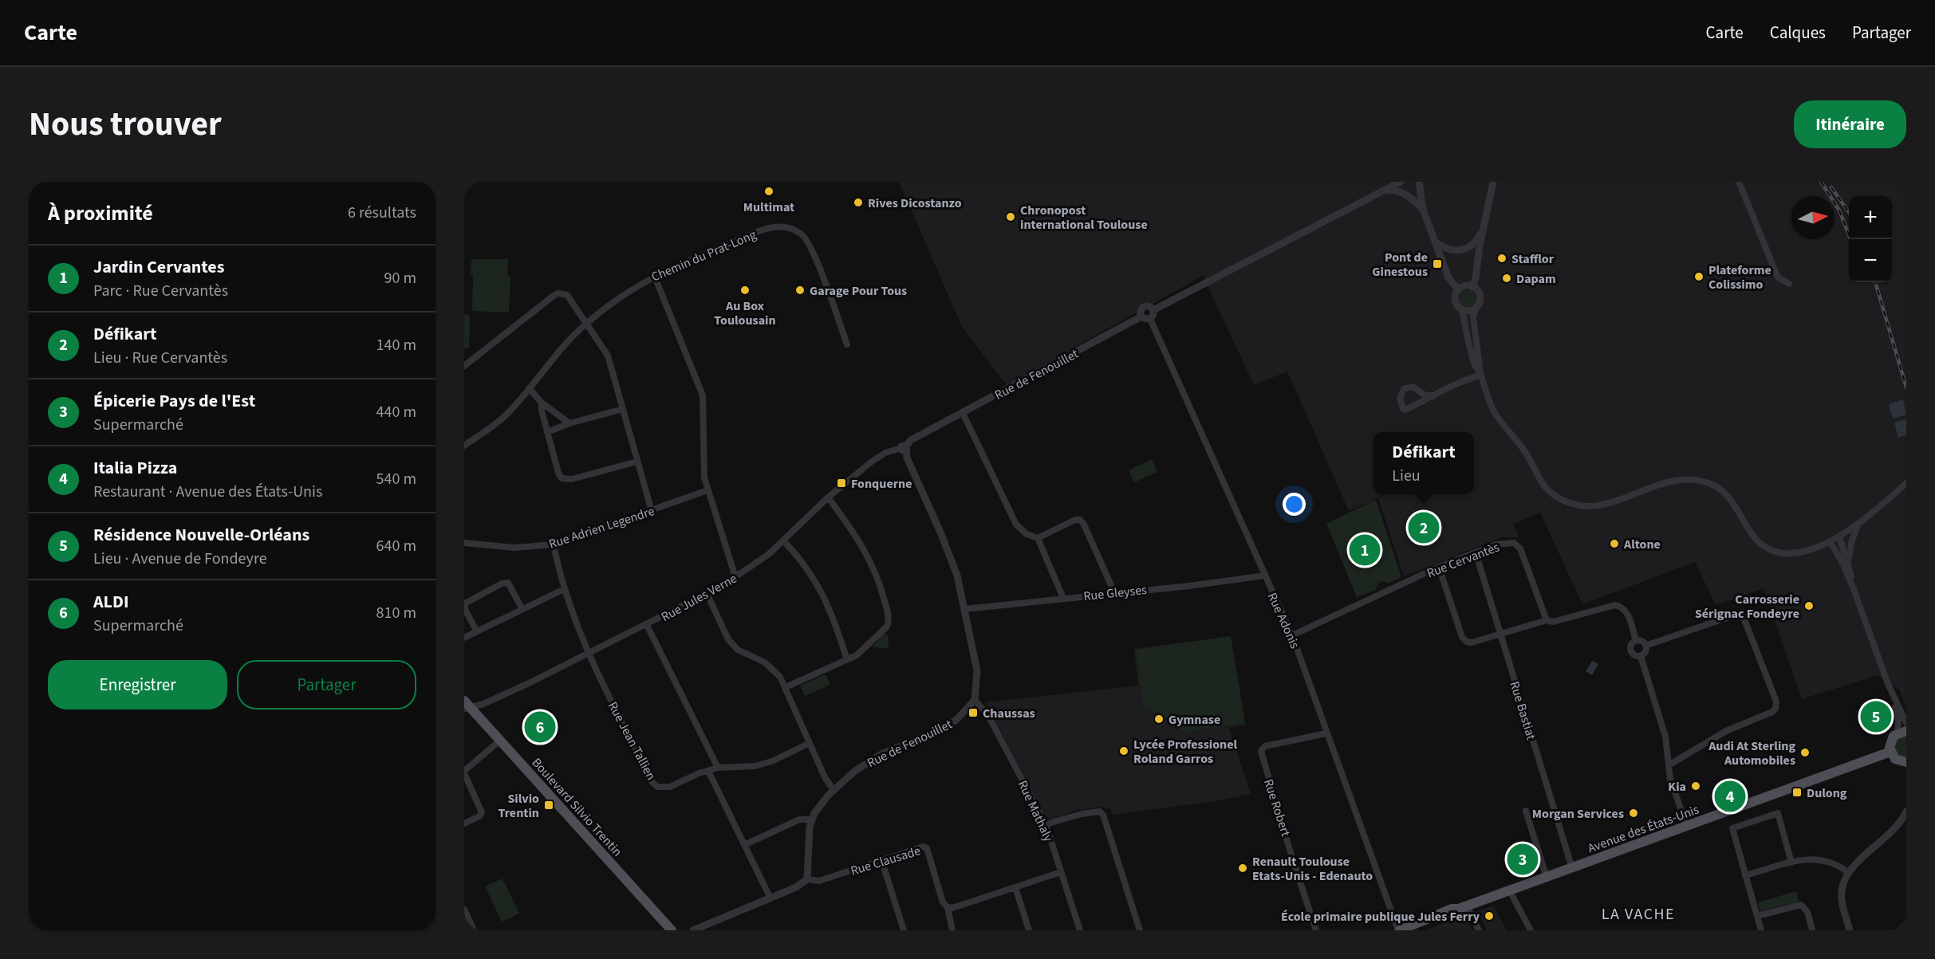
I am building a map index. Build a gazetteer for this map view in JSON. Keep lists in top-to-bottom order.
{
  "streets": {
    "main road": ["Boulevard Silvio Trentin", "Avenue des États-Unis"],
    "street": [
      "Chemin du Prat-Long",
      "Rue de Fenouillet",
      "Rue Adrien Legendre",
      "Rue Cervantès",
      "Rue Gleyses",
      "Rue Jules Verne",
      "Rue Adonis",
      "Rue Bastiat",
      "Rue Jean Tallien",
      "Rue Robert",
      "Rue Mathaly",
      "Rue Clausade"
    ]
  },
  "crossings": [
    ["Rue de Fenouillet", "Rue Jules Verne"],
    ["Rue de Fenouillet", "Rue Adonis"],
    ["Rue de Fenouillet", "Rue Mathaly"],
    ["Rue de Fenouillet", "Rue Clausade"],
    ["Rue Cervantès", "Rue Adonis"],
    ["Rue Cervantès", "Rue Bastiat"],
    ["Rue Gleyses", "Rue Adonis"],
    ["Rue Jules Verne", "Rue Jean Tallien"],
    ["Rue Jules Verne", "Boulevard Silvio Trentin"],
    ["Rue Adonis", "Rue Robert"],
    ["Rue Adonis", "Avenue des États-Unis"],
    ["Rue Bastiat", "Avenue des États-Unis"]
  ],
  "districts": ["LA VACHE"],
  "places": {
    "other": [
      "Multimat",
      "Rives Dicostanzo",
      "Chronopost international Toulouse",
      "Stafflor",
      "Plateforme Colissimo",
      "Dapam",
      "Au Box Toulousain",
      "Garage Pour Tous",
      "Altone",
      "Carrosserie Sérignac Fondeyre",
      "Gymnase",
      "Lycée Professionel Roland Garros",
      "Audi At Sterling Automobiles",
      "Kia",
      "Morgan Services",
      "Renault Toulouse Etats-Unis - Edenauto",
      "École primaire publique Jules Ferry"
    ],
    "transit": [
      "Pont de Ginestous",
      "Fonquerne",
      "Chaussas",
      "Dulong",
      "Silvio Trentin"
    ]
  },
  "north": "right",
  "page": {
    "header": "Carte",
    "nav": ["Carte", "Calques", "Partager"],
    "title": "Nous trouver",
    "buttons": [
      "Itinéraire",
      ["Enregistrer", "Partager"]
    ],
    "heading": ["À proximité", "6 résultats"],
    "map_buttons": ["+", "−"],
    "list": [
      {
        "mark": "1",
        "name": "Jardin Cervantes",
        "note": "Parc · Rue Cervantès",
        "value": "90 m"
      },
      {
        "mark": "2",
        "name": "Défikart",
        "note": "Lieu · Rue Cervantès",
        "value": "140 m"
      },
      {
        "mark": "3",
        "name": "Épicerie Pays de l'Est",
        "note": "Supermarché",
        "value": "440 m"
      },
      {
        "mark": "4",
        "name": "Italia Pizza",
        "note": "Restaurant · Avenue des États-Unis",
        "value": "540 m"
      },
      {
        "mark": "5",
        "name": "Résidence Nouvelle-Orléans",
        "note": "Lieu · Avenue de Fondeyre",
        "value": "640 m"
      },
      {
        "mark": "6",
        "name": "ALDI",
        "note": "Supermarché",
        "value": "810 m"
      }
    ],
    "popup": ["Défikart", "Lieu"],
    "pins": [
      "2",
      "1",
      "5",
      "6",
      "4",
      "3"
    ]
  }
}
